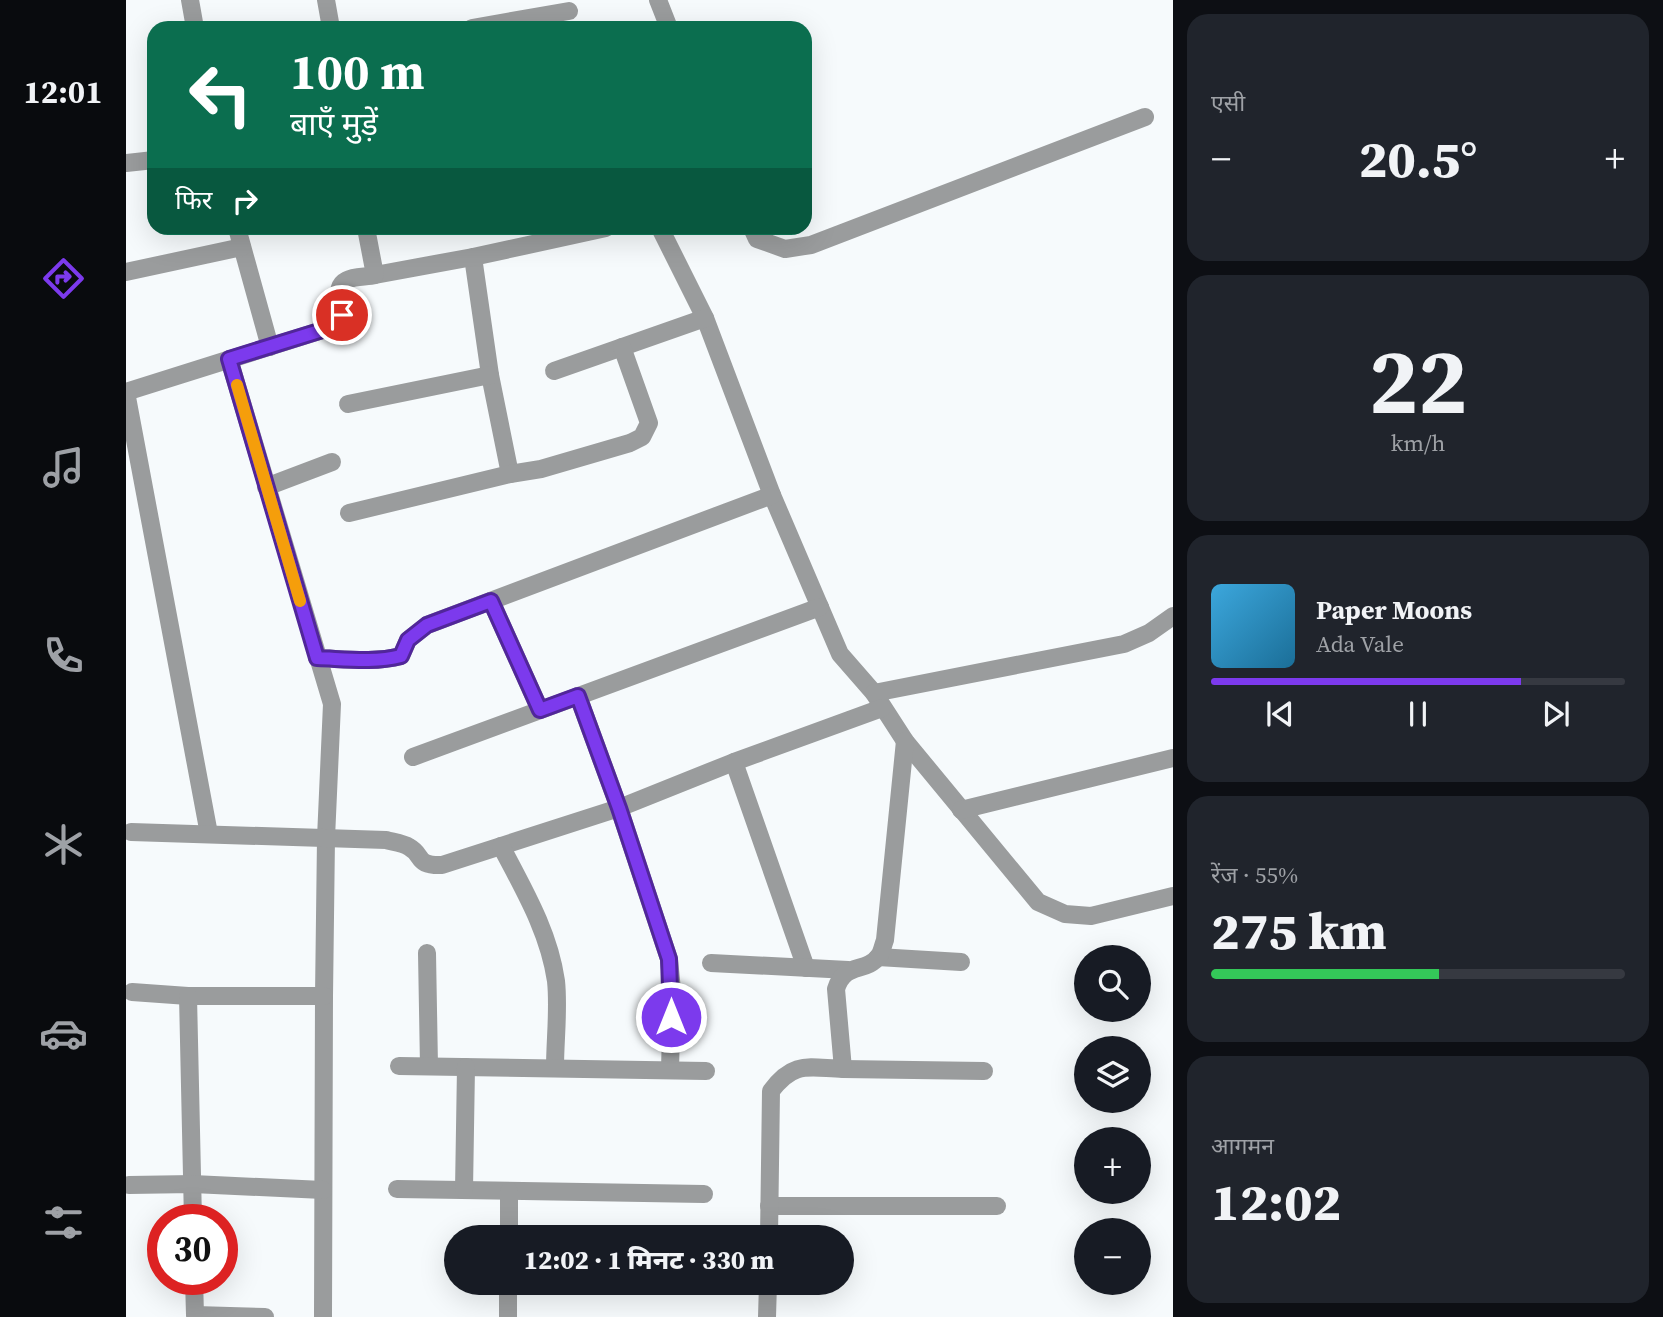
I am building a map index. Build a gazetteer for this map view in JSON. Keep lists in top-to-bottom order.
{
  "page": {
    "tabs": "12:01",
    "tile": [
      "एसी",
      ["22", "km/h"],
      ["रेंज · 55%", "275 km"],
      ["आगमन", "12:02"]
    ],
    "turn": ["100 m", "बाएँ मुड़ें"],
    "heat": ["−", "20.5°", "+"],
    "then": "फिर",
    "song": ["Paper Moons", "Ada Vale"],
    "map_buttons": ["+", "−"],
    "limit": "30",
    "trip": "12:02 · 1 मिनट · 330 m"
  }
}
